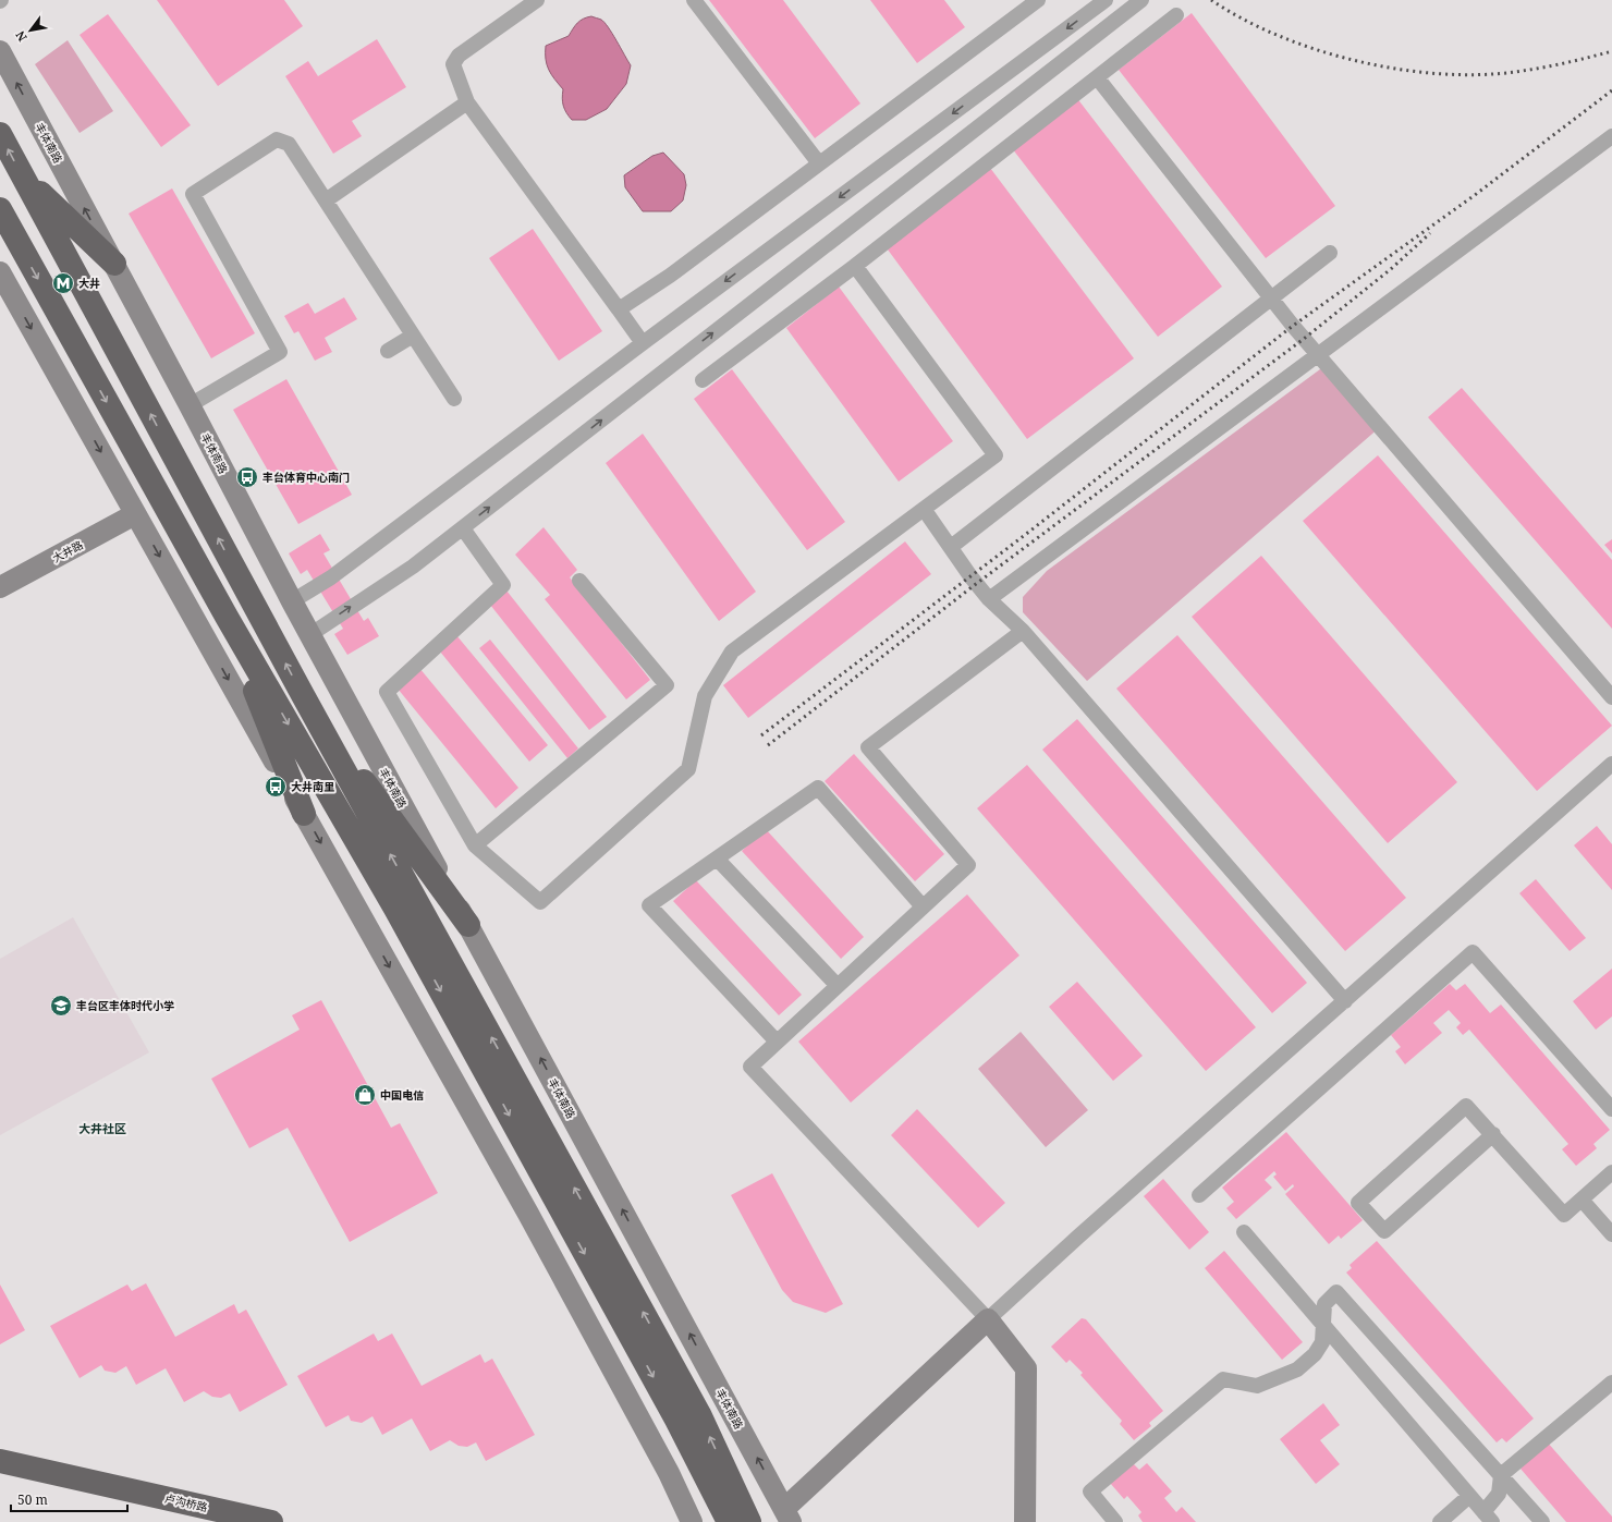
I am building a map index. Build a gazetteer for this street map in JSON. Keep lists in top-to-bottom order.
{
  "streets": {
    "highway": ["卢沟桥路"],
    "street": ["丰体南路", "大井路"]
  },
  "districts": ["大井社区"],
  "places": {
    "metro station": ["大井"],
    "bus stop": ["丰台体育中心南门", "大井南里"],
    "school or university": ["丰台区丰体时代小学"],
    "shop": ["中国电信"]
  },
  "scale_bar": "50 m",
  "north": "bottom left"
}
